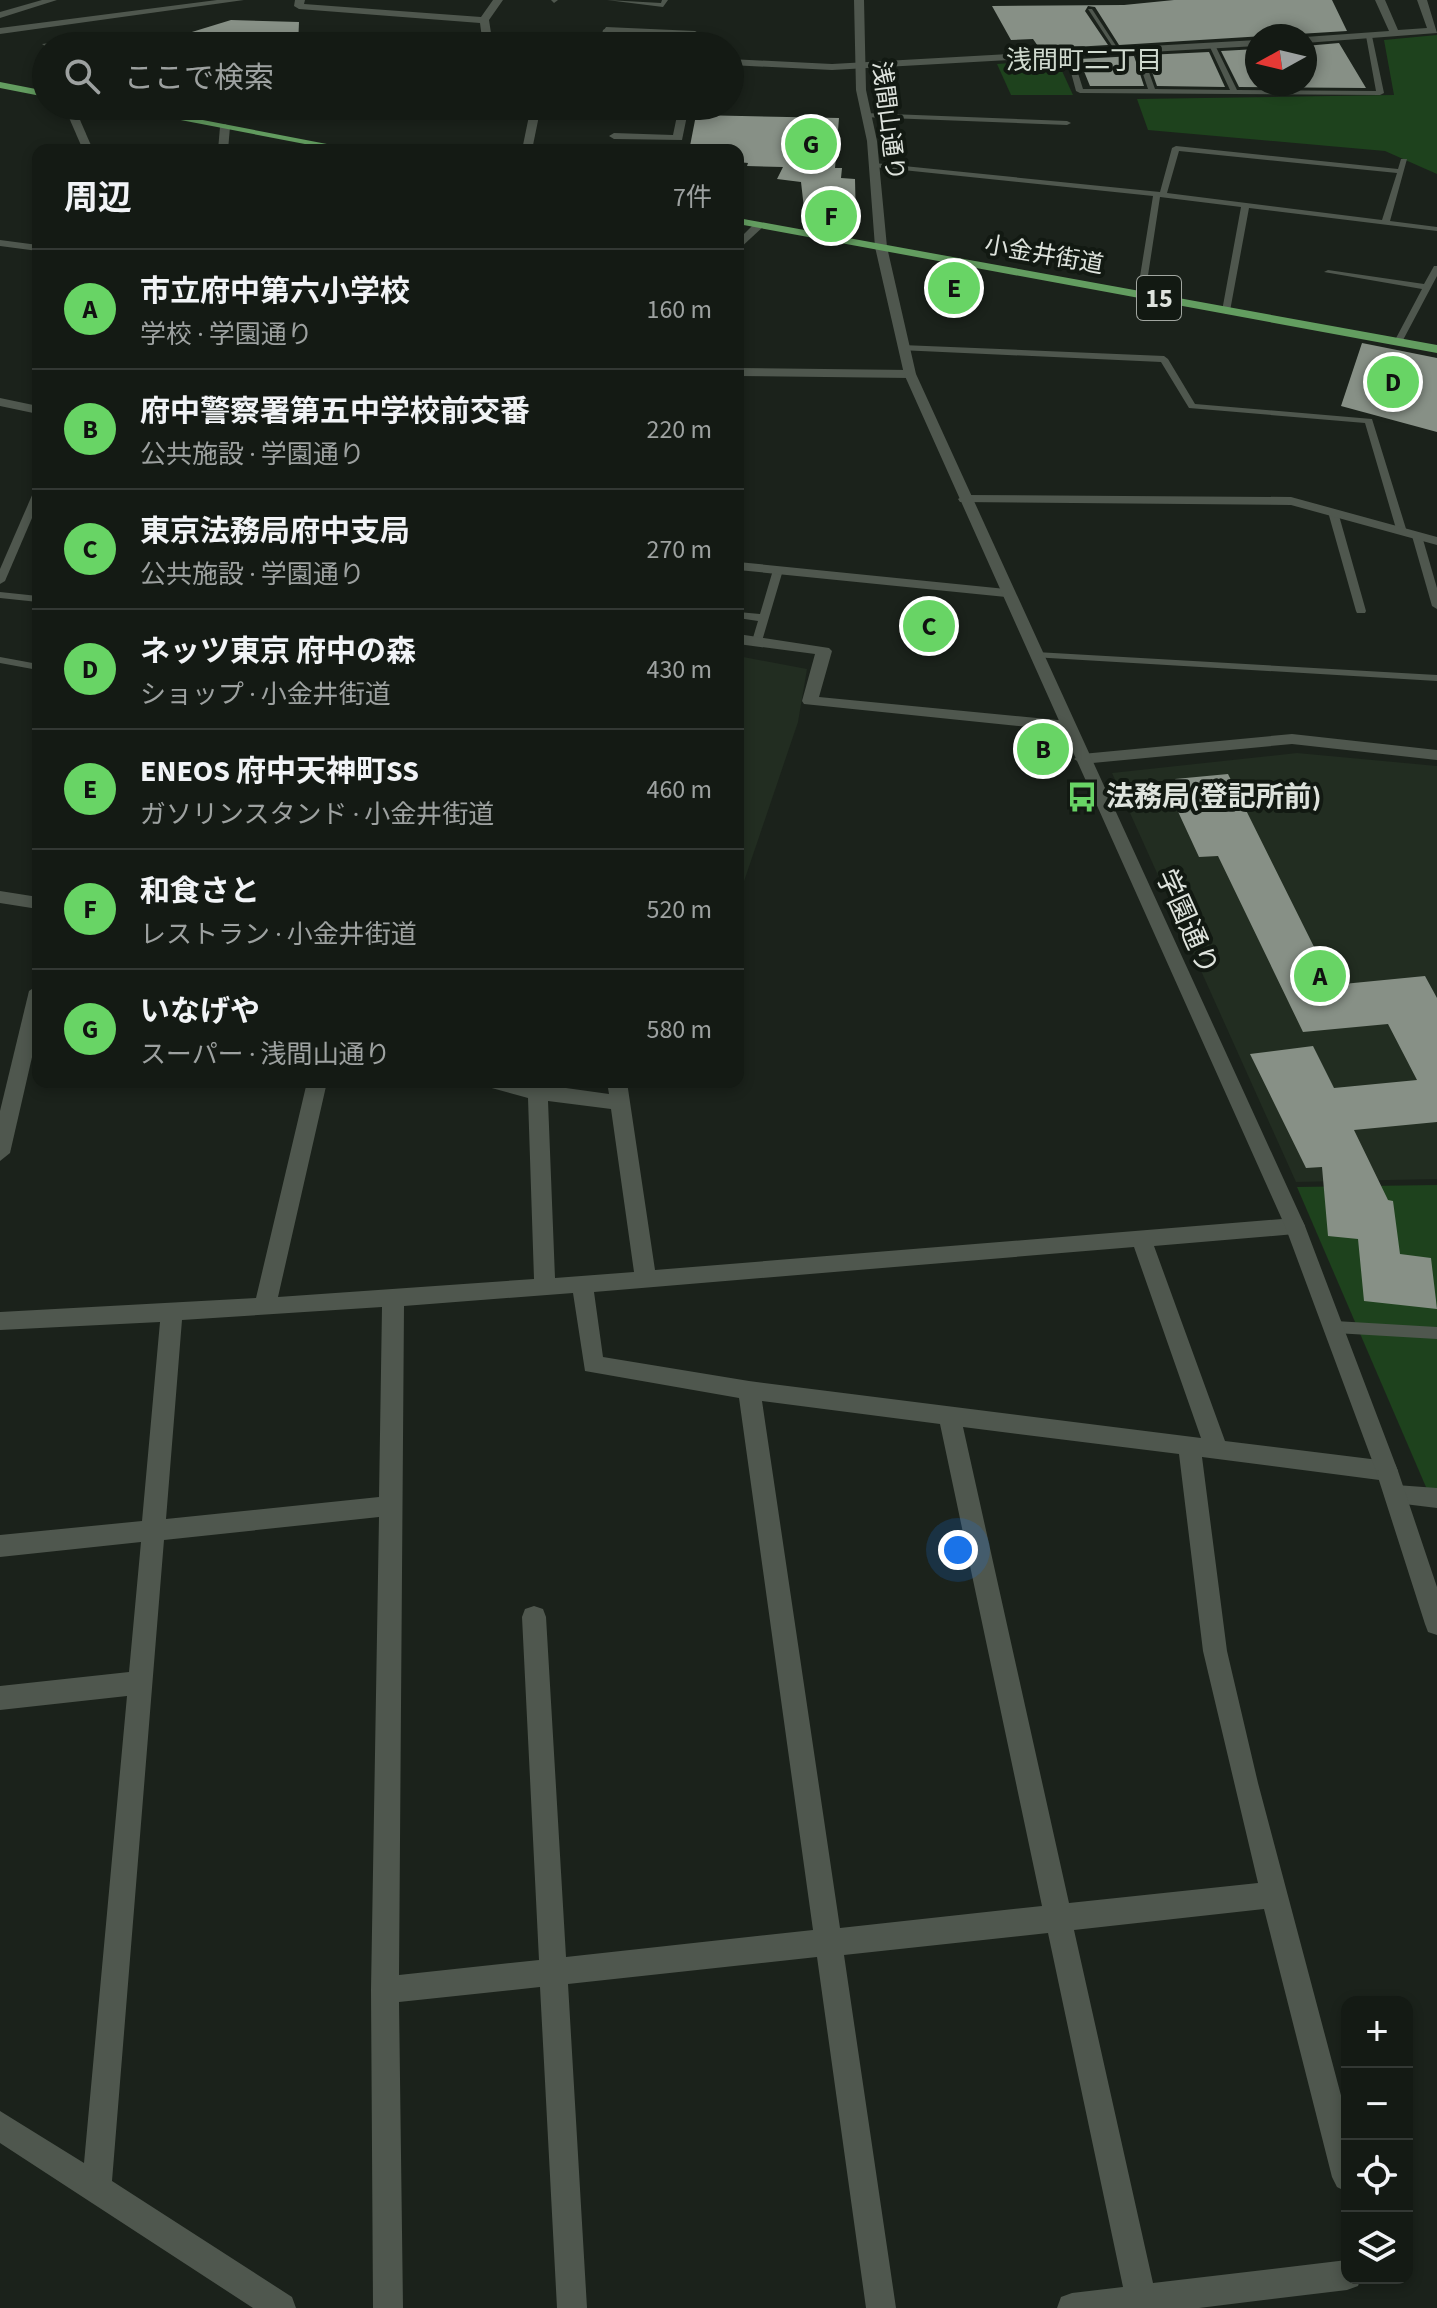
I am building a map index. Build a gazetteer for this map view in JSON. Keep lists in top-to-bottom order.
{
  "streets": {
    "main road": ["小金井街道", "15"],
    "street": ["浅間山通り", "学園通り"]
  },
  "crossings": [
    ["浅間山通り", "小金井街道"],
    ["浅間山通り", "学園通り"],
    ["小金井街道", "学園通り"]
  ],
  "districts": ["浅間町二丁目"],
  "places": {
    "bus stop": ["法務局(登記所前)"]
  },
  "north": "left",
  "page": {
    "search": "ここで検索",
    "pins": [
      "G",
      "F",
      "E",
      "D",
      "C",
      "B",
      "A"
    ],
    "heading": ["周辺", "7件"],
    "list": [
      {
        "mark": "A",
        "name": "市立府中第六小学校",
        "note": "学校 · 学園通り",
        "value": "160 m"
      },
      {
        "mark": "B",
        "name": "府中警察署第五中学校前交番",
        "note": "公共施設 · 学園通り",
        "value": "220 m"
      },
      {
        "mark": "C",
        "name": "東京法務局府中支局",
        "note": "公共施設 · 学園通り",
        "value": "270 m"
      },
      {
        "mark": "D",
        "name": "ネッツ東京 府中の森",
        "note": "ショップ · 小金井街道",
        "value": "430 m"
      },
      {
        "mark": "E",
        "name": "ENEOS 府中天神町SS",
        "note": "ガソリンスタンド · 小金井街道",
        "value": "460 m"
      },
      {
        "mark": "F",
        "name": "和食さと",
        "note": "レストラン · 小金井街道",
        "value": "520 m"
      },
      {
        "mark": "G",
        "name": "いなげや",
        "note": "スーパー · 浅間山通り",
        "value": "580 m"
      }
    ],
    "map_buttons": ["+", "−"]
  }
}
